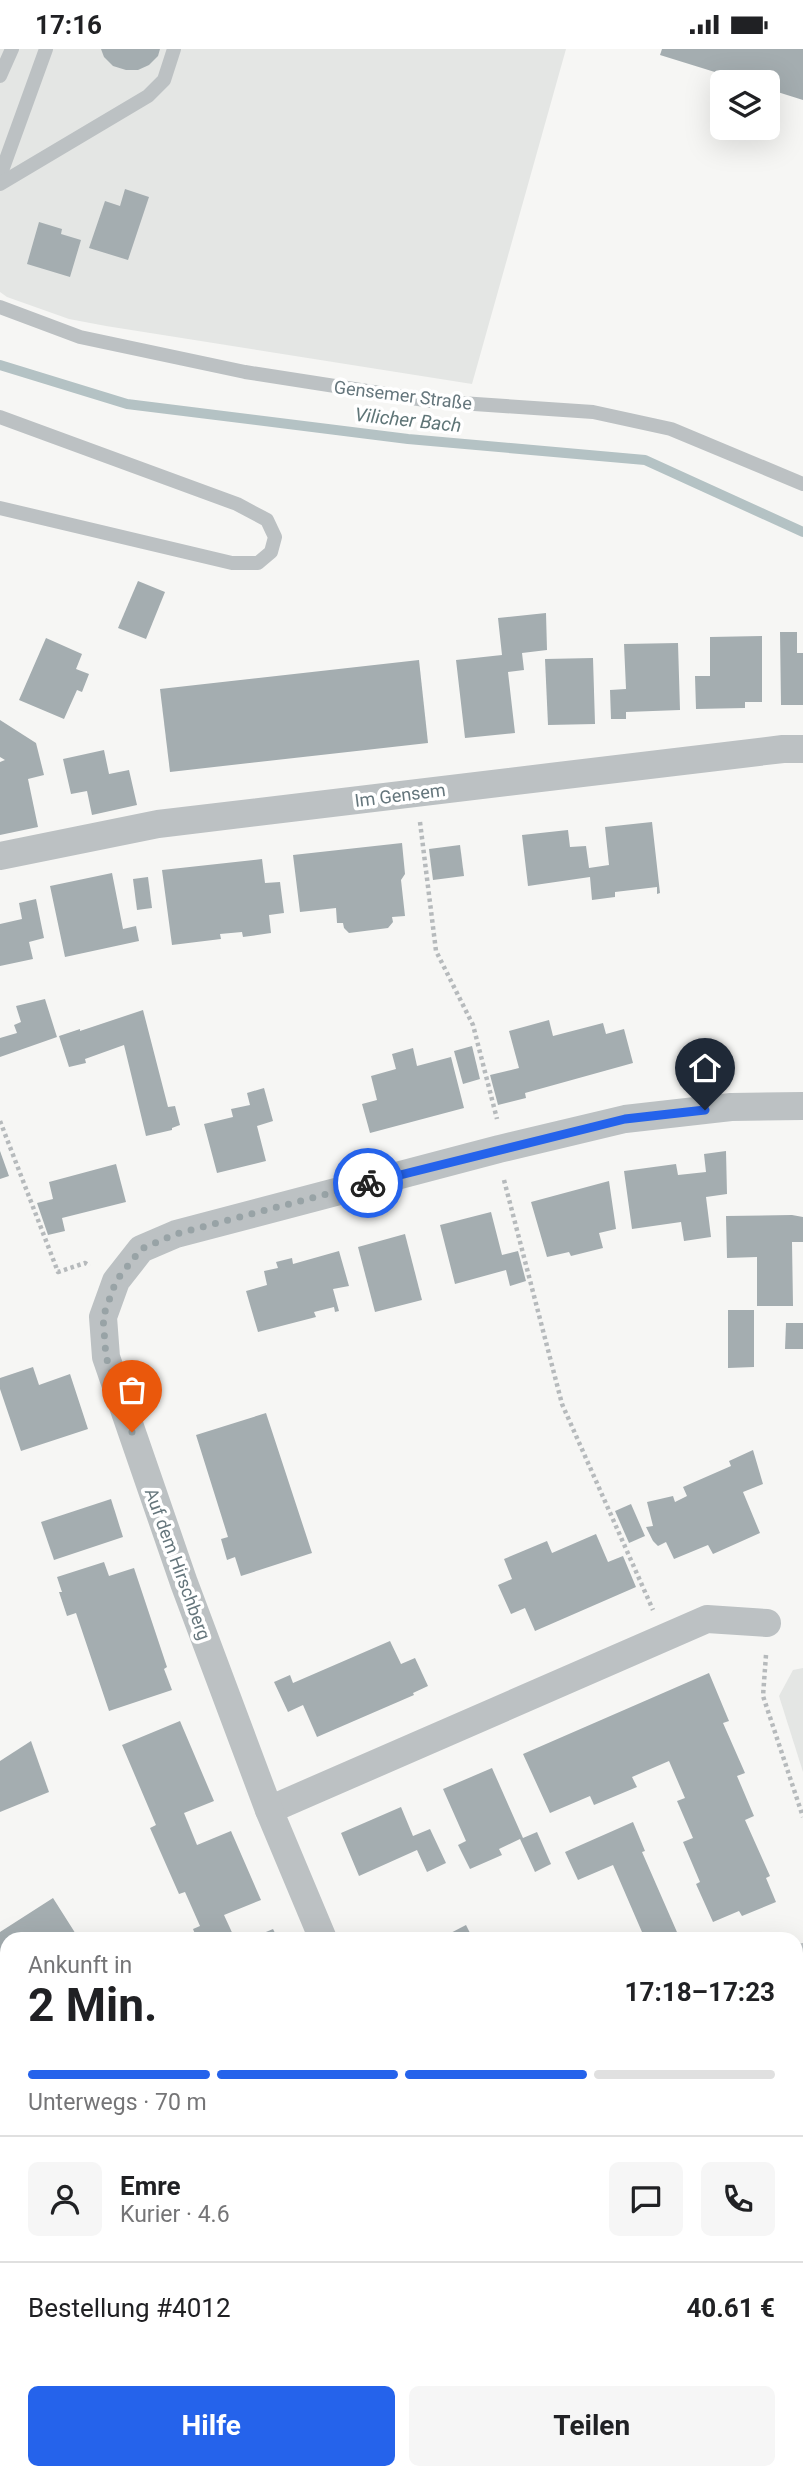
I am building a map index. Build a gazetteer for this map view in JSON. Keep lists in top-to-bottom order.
{
  "streets": {
    "street": ["Im Gensem", "Auf dem Hirschberg"],
    "lane": ["Gensemer Straße"]
  },
  "water": ["Vilicher Bach"],
  "page": {
    "status": "17:16",
    "heading": ["2 Min.", "Ankunft in", "17:18–17:23"],
    "panel": [
      "Emre",
      "Kurier · 4.6",
      "Bestellung #4012",
      "40.61 €"
    ],
    "bar": "Unterwegs · 70 m",
    "buttons": ["Hilfe", "Teilen"]
  }
}
